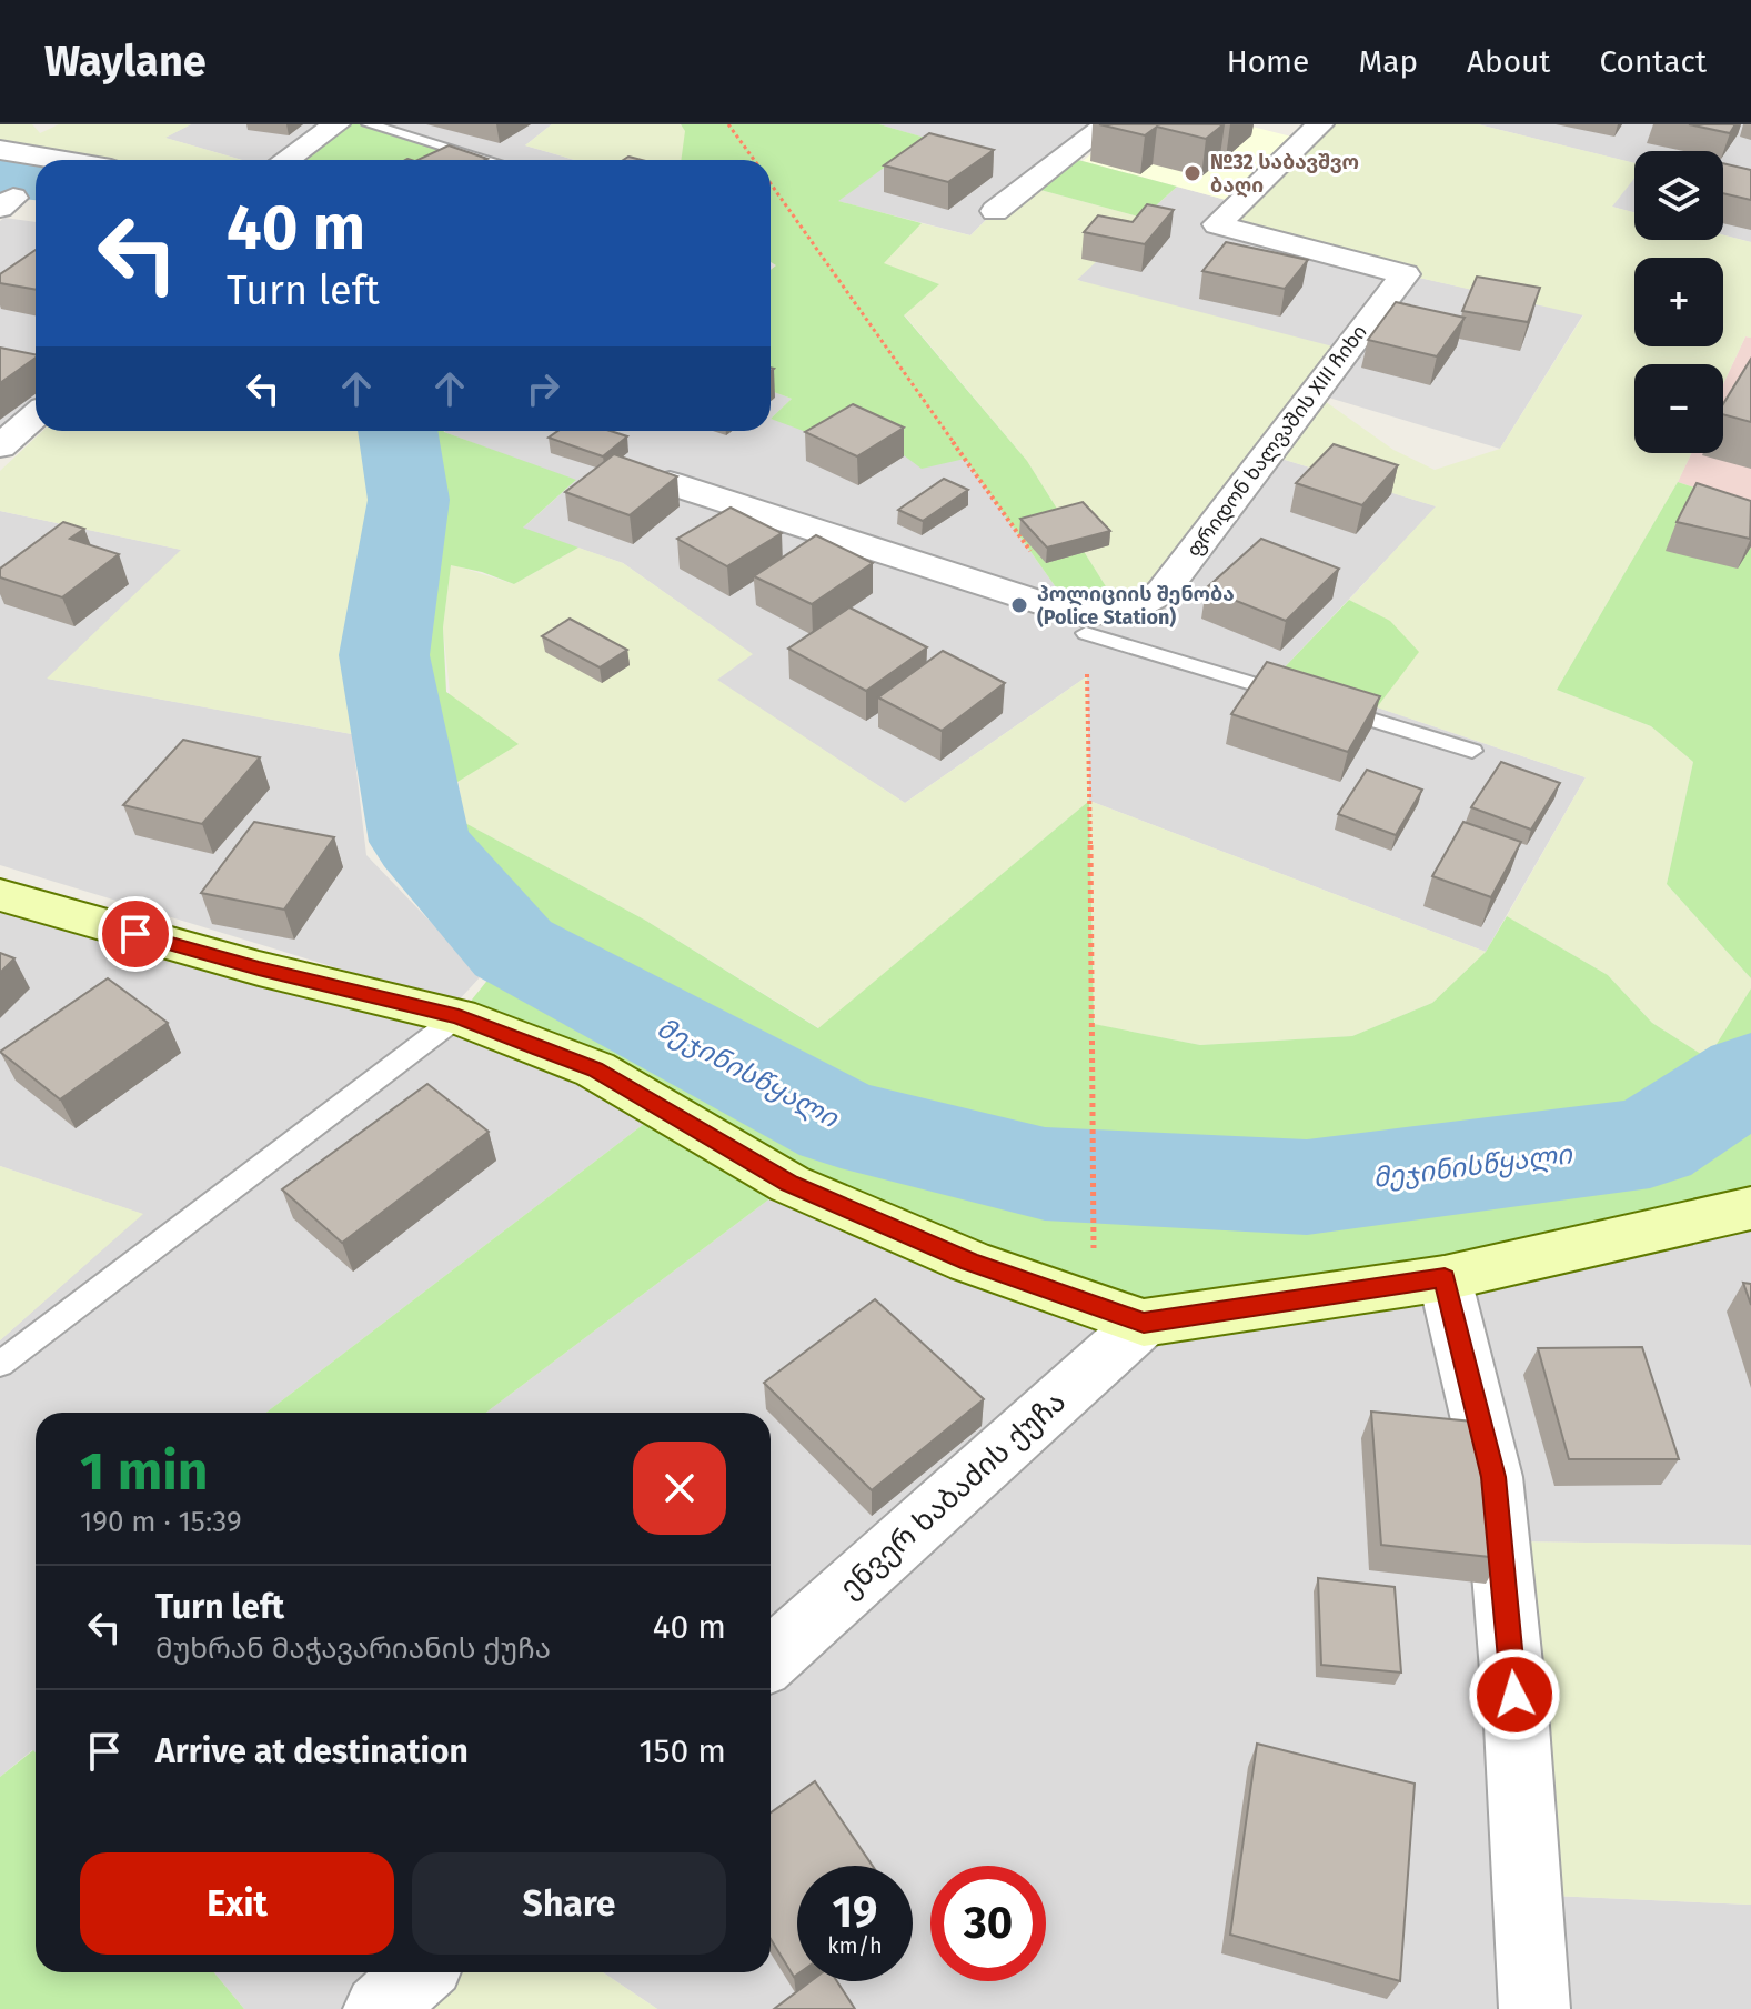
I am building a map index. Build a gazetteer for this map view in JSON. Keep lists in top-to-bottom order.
{
  "streets": {
    "street": ["ფრიდონ ხალვაშის XIII ჩიხი", "ენვერ ხაბაძის ქუჩა"]
  },
  "water": ["მეჯინისწყალი"],
  "places": ["№32 საბავშვო ბაღი", "პოლიციის შენობა (Police Station)"],
  "page": {
    "header": "Waylane",
    "nav": [
      "Home",
      "Map",
      "About",
      "Contact"
    ],
    "map_buttons": ["+", "−"],
    "turn": ["40 m", "Turn left"],
    "heading": ["1 min", "190 m · 15:39"],
    "list": [
      {
        "name": "Turn left",
        "note": "მუხრან მაჭავარიანის ქუჩა",
        "value": "40 m"
      },
      {
        "name": "Arrive at destination",
        "value": "150 m"
      }
    ],
    "buttons": ["Exit", "Share"],
    "speed": "19 km/h",
    "limit": "30"
  }
}
